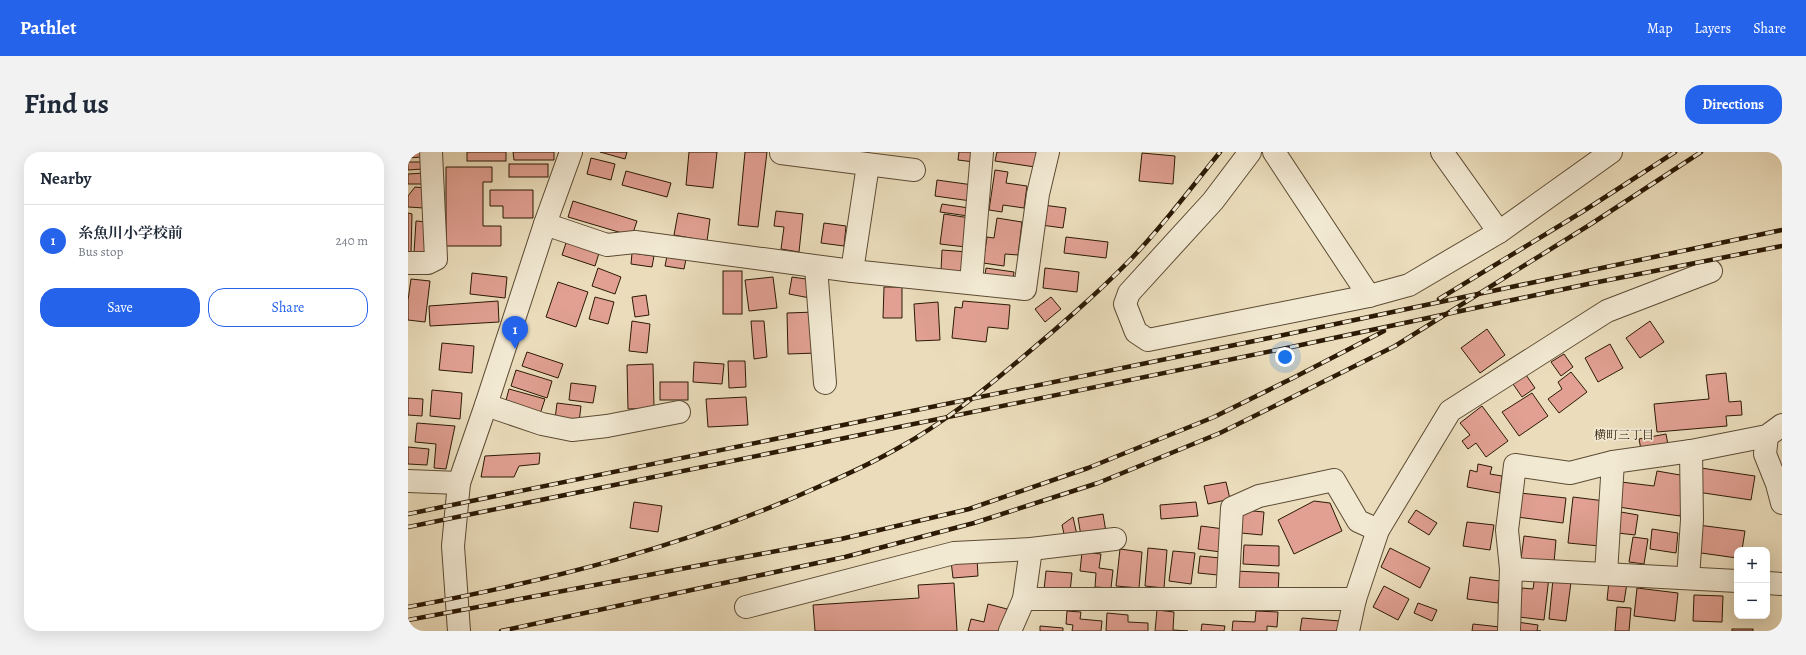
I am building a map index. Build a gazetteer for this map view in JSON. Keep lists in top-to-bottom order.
{
  "districts": ["横町三丁目"],
  "page": {
    "header": "Pathlet",
    "nav": ["Map", "Layers", "Share"],
    "title": "Find us",
    "buttons": [
      "Directions",
      ["Save", "Share"]
    ],
    "heading": "Nearby",
    "list": [
      {
        "mark": "1",
        "name": "糸魚川小学校前",
        "note": "Bus stop",
        "value": "240 m"
      }
    ],
    "pins": "1",
    "map_buttons": ["+", "−"]
  }
}
